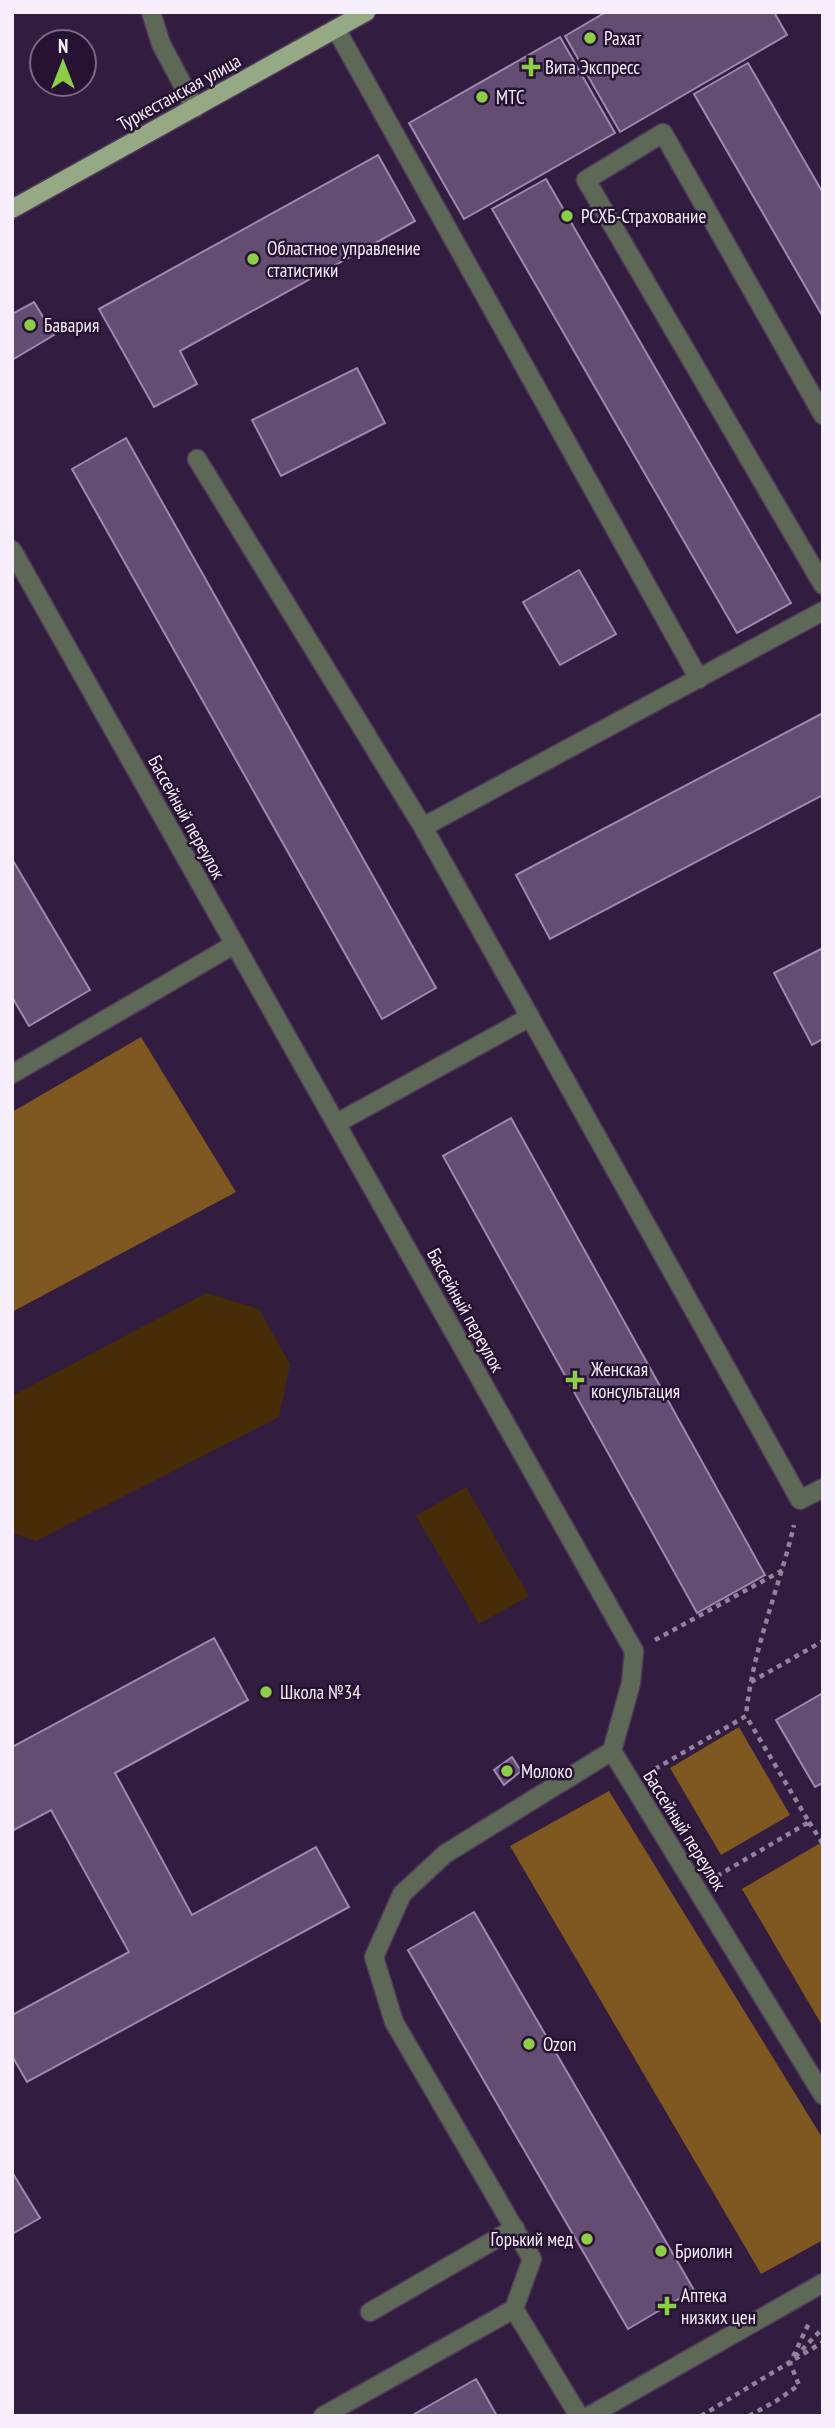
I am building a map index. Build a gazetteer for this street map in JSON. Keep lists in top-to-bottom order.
{
  "streets": {
    "main road": ["Туркестанская улица"],
    "street": ["Бассейный переулок"]
  },
  "places": {
    "other": [
      "Рахат",
      "МТС",
      "РСХБ-Страхование",
      "Областное управление статистики",
      "Бавария",
      "Школа №34",
      "Молоко",
      "Ozon",
      "Горький мед",
      "Бриолин"
    ],
    "health": ["Вита Экспресс", "Женская консультация", "Аптека низких цен"]
  },
  "north": "top"
}
